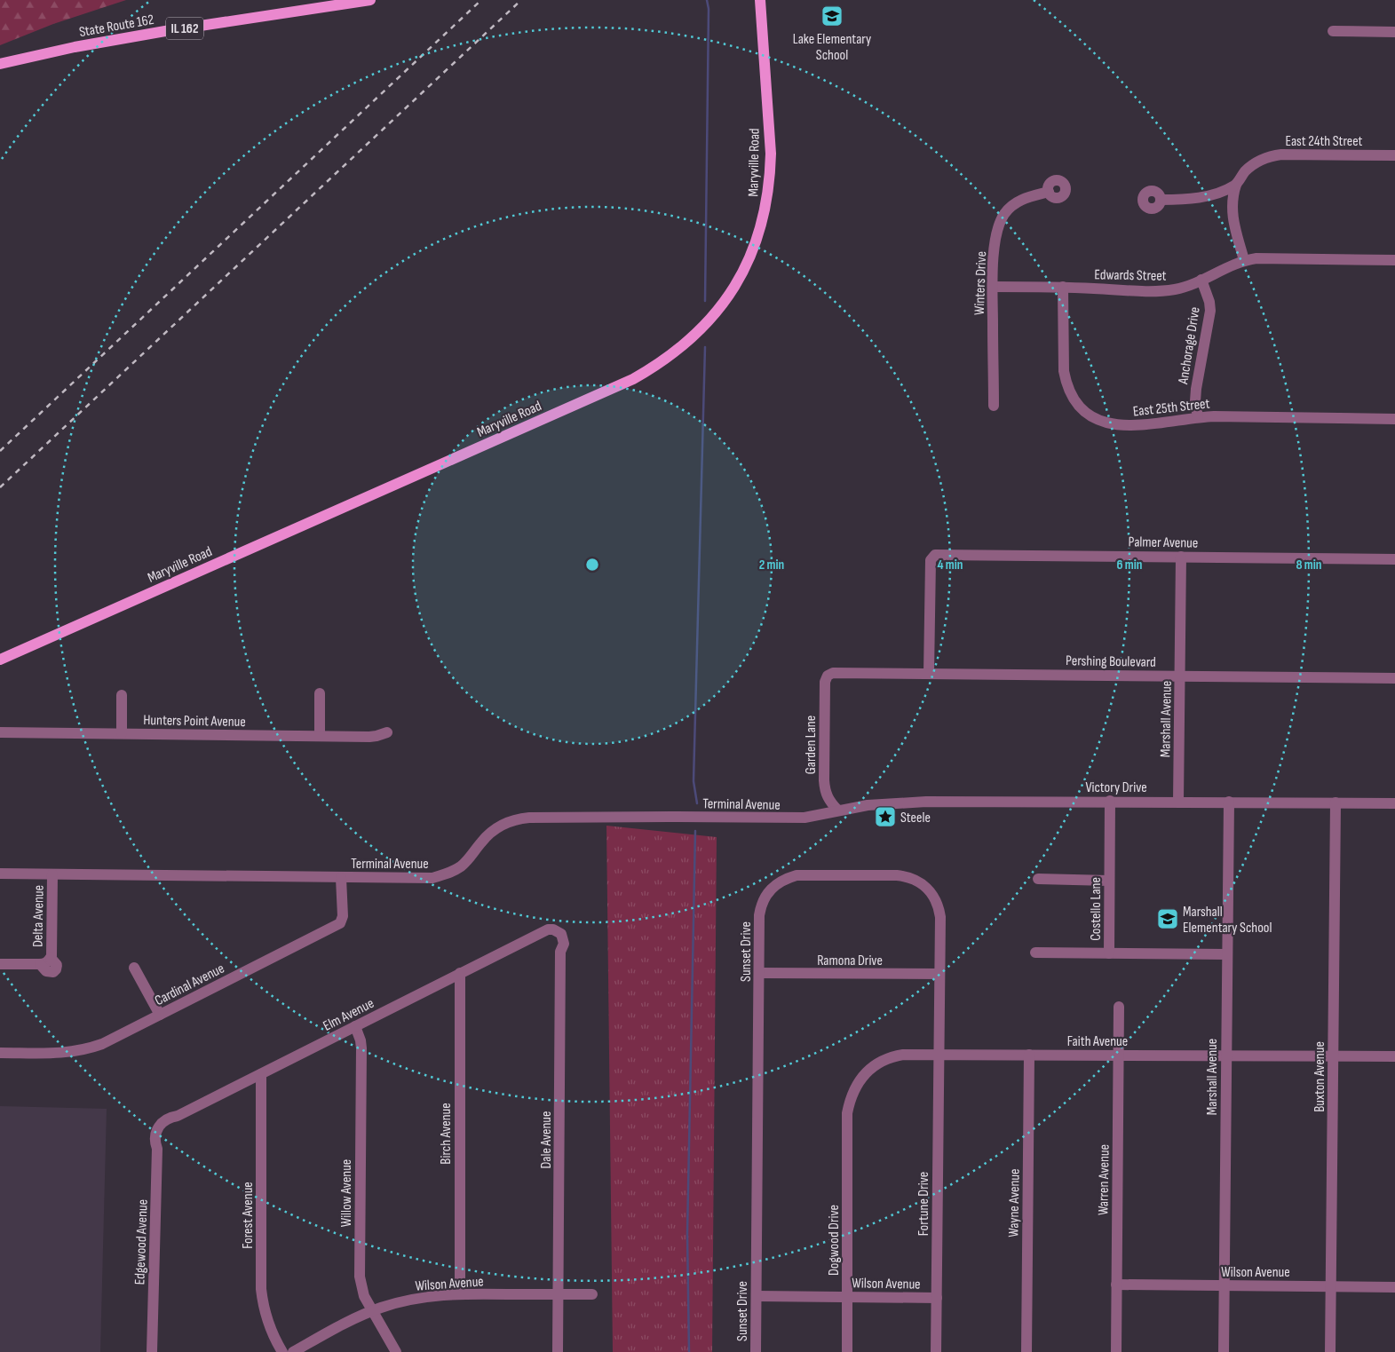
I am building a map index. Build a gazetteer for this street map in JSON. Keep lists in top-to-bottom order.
{
  "streets": {
    "main road": ["State Route 162", "IL 162", "Maryville Road"],
    "street": [
      "East 24th Street",
      "Edwards Street",
      "Winters Drive",
      "Anchorage Drive",
      "East 25th Street",
      "Palmer Avenue",
      "Pershing Boulevard",
      "Marshall Avenue",
      "Hunters Point Avenue",
      "Garden Lane",
      "Victory Drive",
      "Terminal Avenue",
      "Costello Lane",
      "Delta Avenue",
      "Sunset Drive",
      "Ramona Drive",
      "Cardinal Avenue",
      "Elm Avenue",
      "Faith Avenue",
      "Buxton Avenue",
      "Birch Avenue",
      "Dale Avenue",
      "Warren Avenue",
      "Willow Avenue",
      "Wayne Avenue",
      "Fortune Drive",
      "Forest Avenue",
      "Dogwood Drive",
      "Edgewood Avenue",
      "Wilson Avenue"
    ]
  },
  "crossings": [
    ["Edwards Street", "Winters Drive"],
    ["Edwards Street", "Anchorage Drive"],
    ["Edwards Street", "East 25th Street"],
    ["Anchorage Drive", "East 25th Street"],
    ["Palmer Avenue", "Pershing Boulevard"],
    ["Palmer Avenue", "Marshall Avenue"],
    ["Pershing Boulevard", "Marshall Avenue"],
    ["Pershing Boulevard", "Garden Lane"],
    ["Marshall Avenue", "Victory Drive"],
    ["Marshall Avenue", "Costello Lane"],
    ["Marshall Avenue", "Faith Avenue"],
    ["Marshall Avenue", "Wilson Avenue"],
    ["Garden Lane", "Victory Drive"],
    ["Garden Lane", "Terminal Avenue"],
    ["Victory Drive", "Terminal Avenue"],
    ["Victory Drive", "Costello Lane"],
    ["Victory Drive", "Buxton Avenue"],
    ["Terminal Avenue", "Delta Avenue"],
    ["Terminal Avenue", "Cardinal Avenue"],
    ["Sunset Drive", "Ramona Drive"],
    ["Sunset Drive", "Faith Avenue"],
    ["Sunset Drive", "Fortune Drive"],
    ["Sunset Drive", "Wilson Avenue"],
    ["Elm Avenue", "Birch Avenue"],
    ["Elm Avenue", "Dale Avenue"],
    ["Elm Avenue", "Willow Avenue"],
    ["Elm Avenue", "Forest Avenue"],
    ["Elm Avenue", "Edgewood Avenue"],
    ["Faith Avenue", "Buxton Avenue"],
    ["Faith Avenue", "Warren Avenue"],
    ["Faith Avenue", "Wayne Avenue"],
    ["Faith Avenue", "Fortune Drive"],
    ["Faith Avenue", "Dogwood Drive"],
    ["Buxton Avenue", "Wilson Avenue"],
    ["Birch Avenue", "Wilson Avenue"],
    ["Dale Avenue", "Wilson Avenue"],
    ["Warren Avenue", "Wilson Avenue"],
    ["Willow Avenue", "Wilson Avenue"],
    ["Fortune Drive", "Wilson Avenue"],
    ["Dogwood Drive", "Wilson Avenue"]
  ],
  "places": {
    "school or university": ["Lake Elementary School", "Marshall Elementary School"],
    "place": ["Steele"]
  },
  "rings": [
    "2 min",
    "4 min",
    "6 min",
    "8 min"
  ]
}
